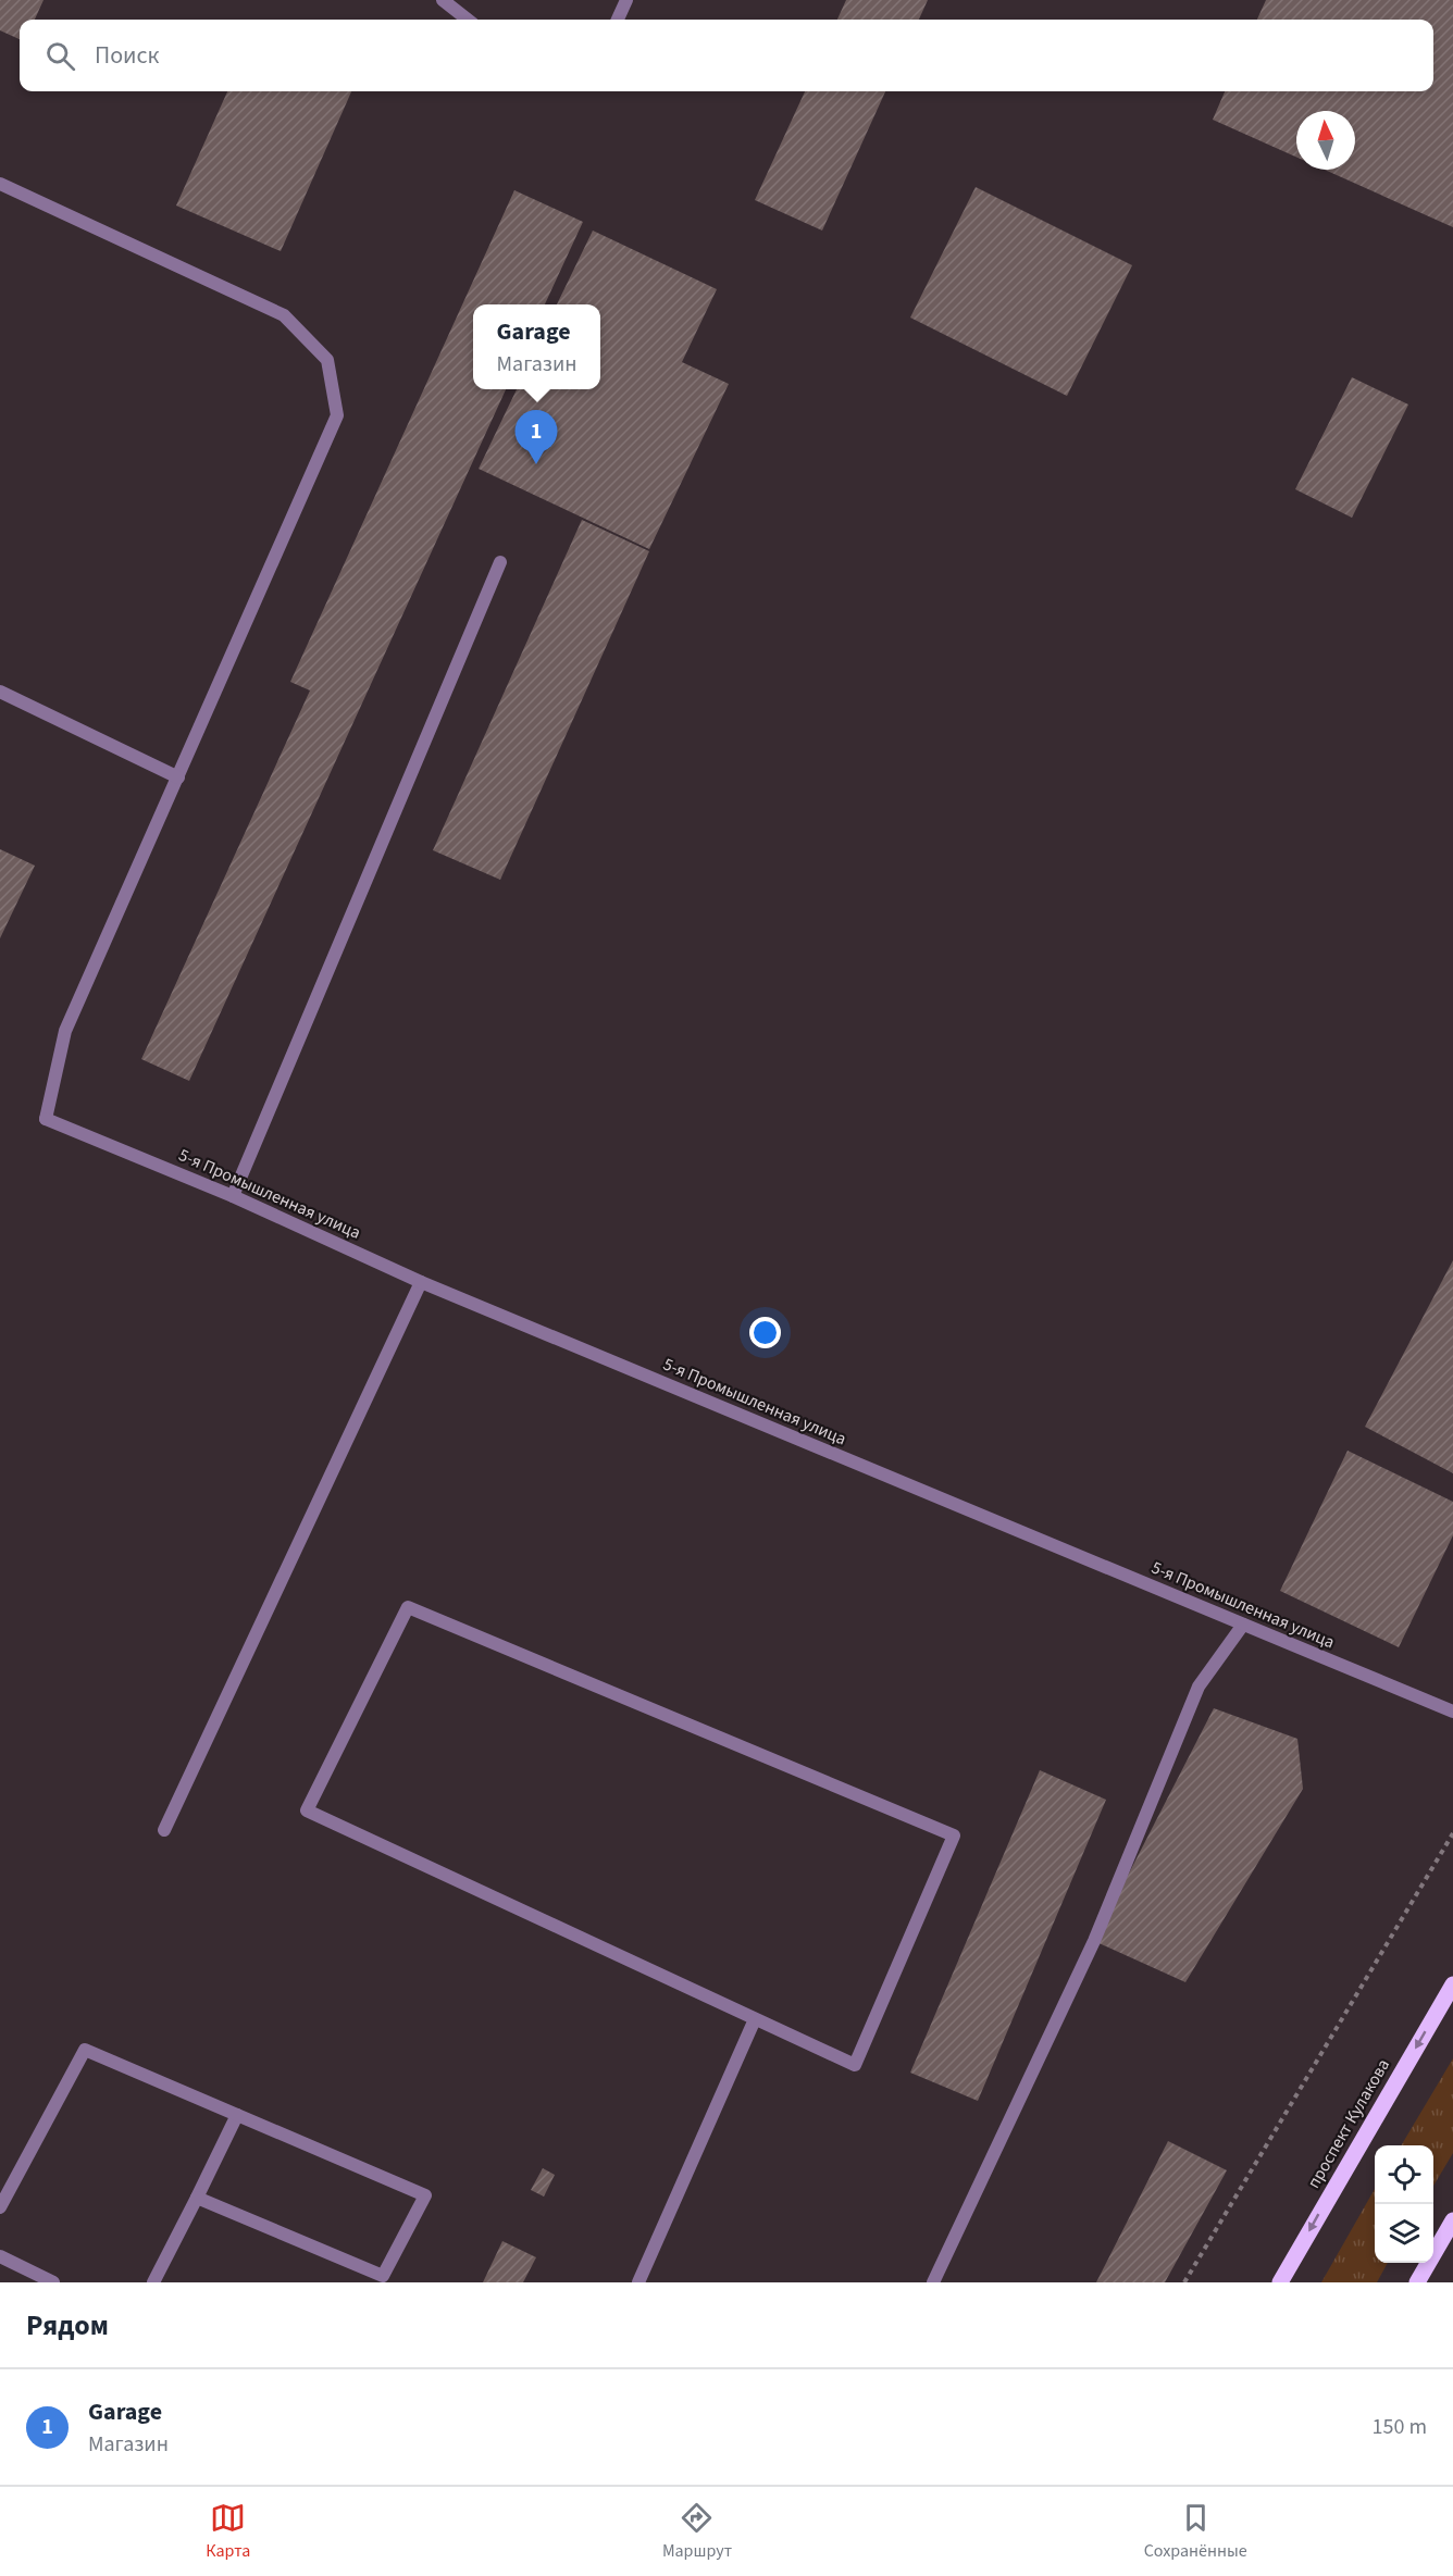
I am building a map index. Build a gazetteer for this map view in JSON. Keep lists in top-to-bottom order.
{
  "streets": {
    "main road": ["проспект Кулакова"],
    "street": ["5-я Промышленная улица"]
  },
  "one_way": ["проспект Кулакова"],
  "north": "top",
  "page": {
    "search": "Поиск",
    "popup": ["Garage", "Магазин"],
    "pins": "1",
    "heading": "Рядом",
    "list": [
      {
        "mark": "1",
        "name": "Garage",
        "note": "Магазин",
        "value": "150 m"
      }
    ],
    "nav": ["Карта", "Маршрут", "Сохранённые"]
  }
}
